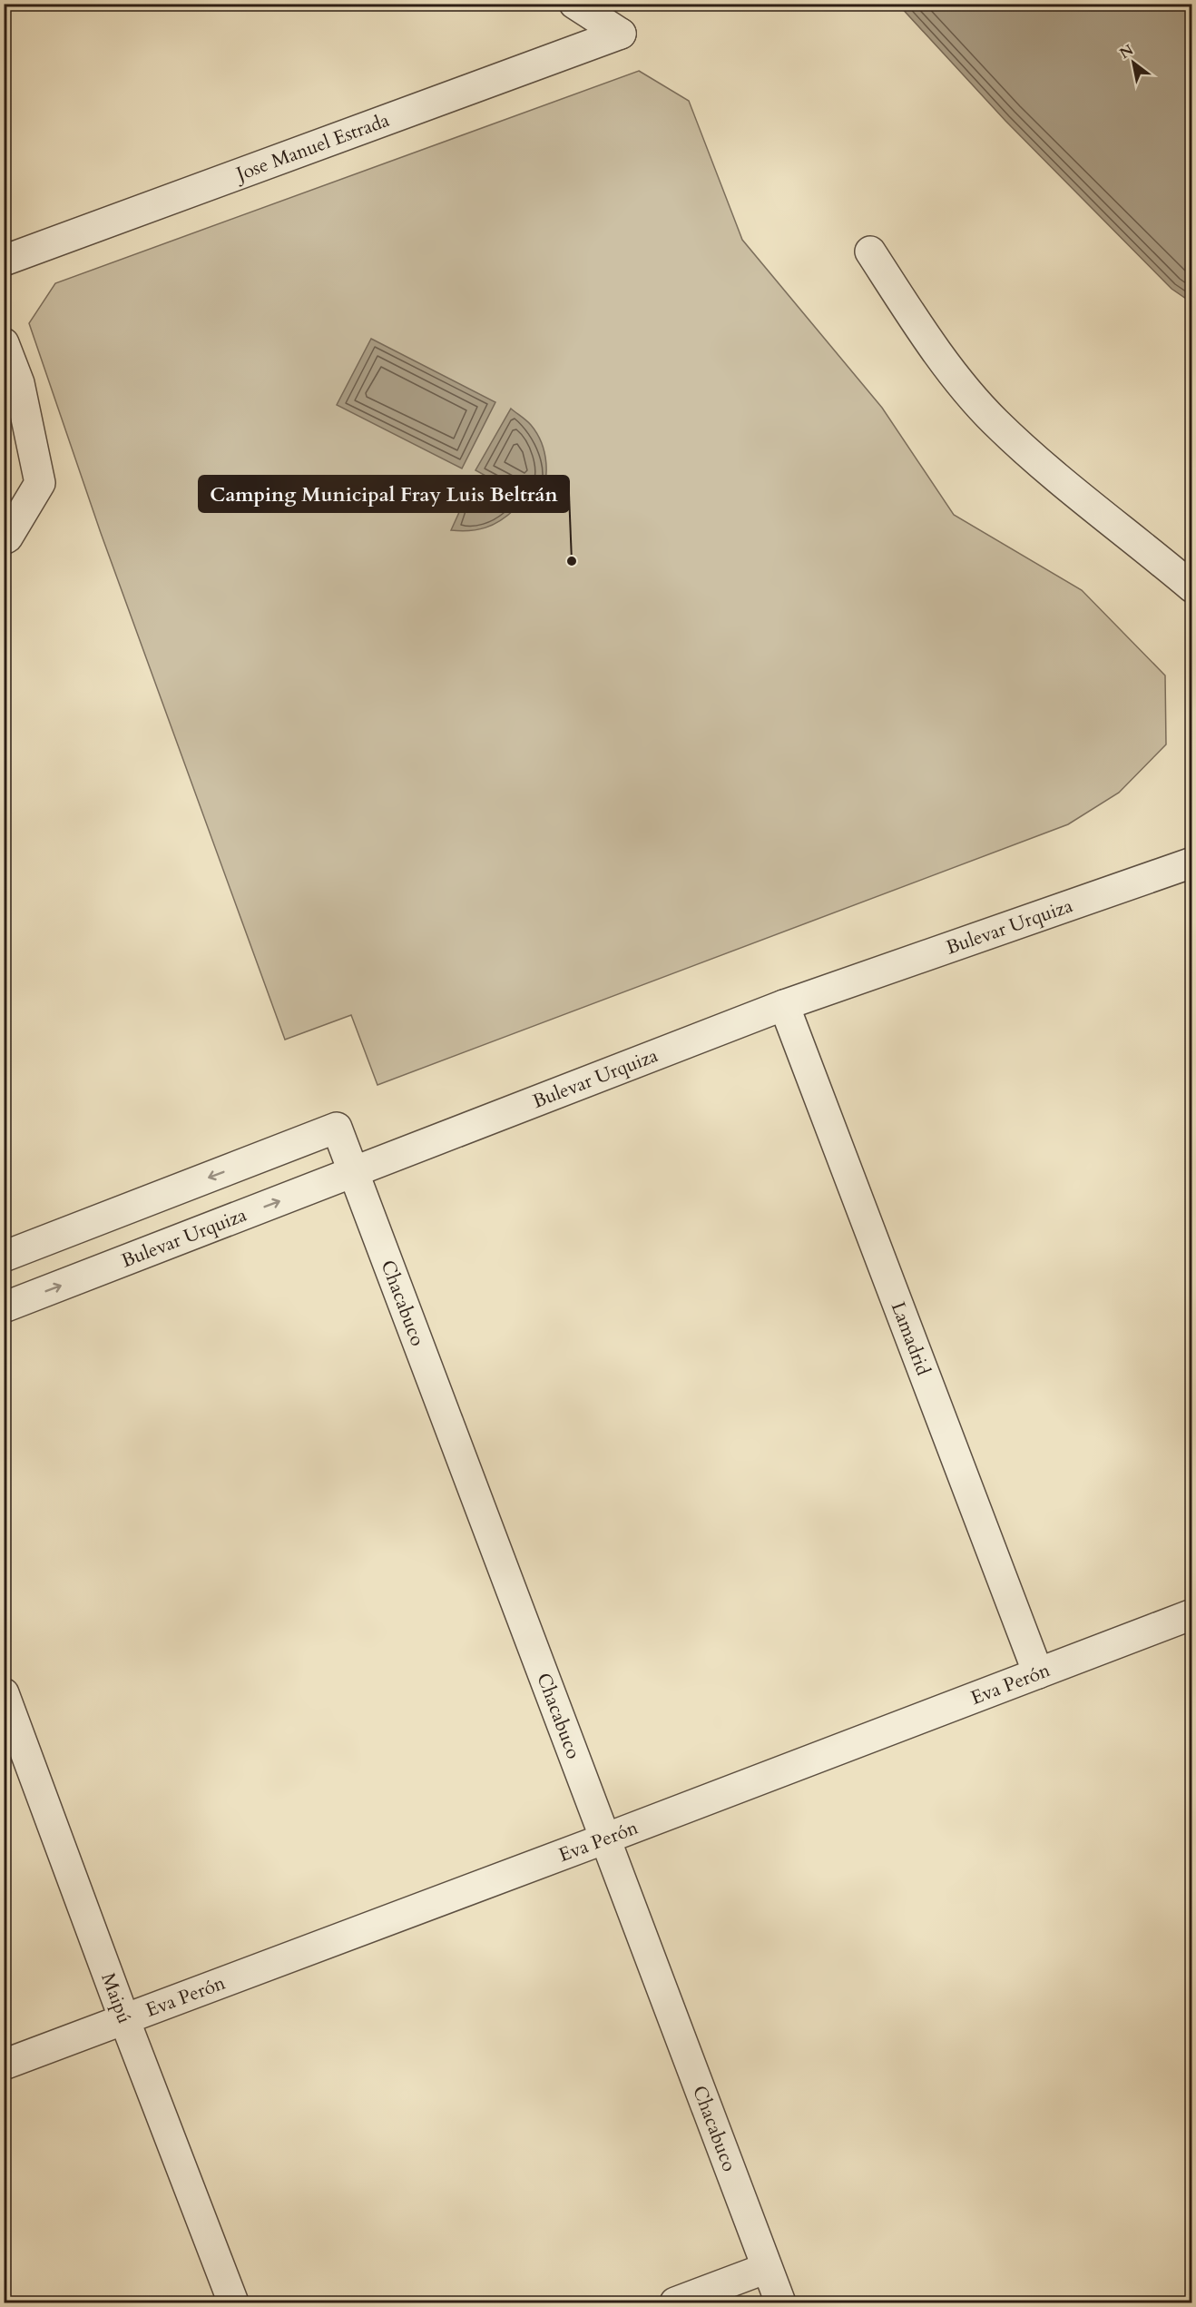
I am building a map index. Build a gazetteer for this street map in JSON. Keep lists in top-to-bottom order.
{
  "streets": {
    "street": [
      "Jose Manuel Estrada",
      "Bulevar Urquiza",
      "Chacabuco",
      "Lamadrid",
      "Eva Perón",
      "Maipú"
    ]
  },
  "crossings": [
    ["Bulevar Urquiza", "Chacabuco"],
    ["Bulevar Urquiza", "Lamadrid"],
    ["Chacabuco", "Eva Perón"],
    ["Lamadrid", "Eva Perón"],
    ["Eva Perón", "Maipú"]
  ],
  "places": ["Camping Municipal Fray Luis Beltrán"],
  "north": "top left"
}
